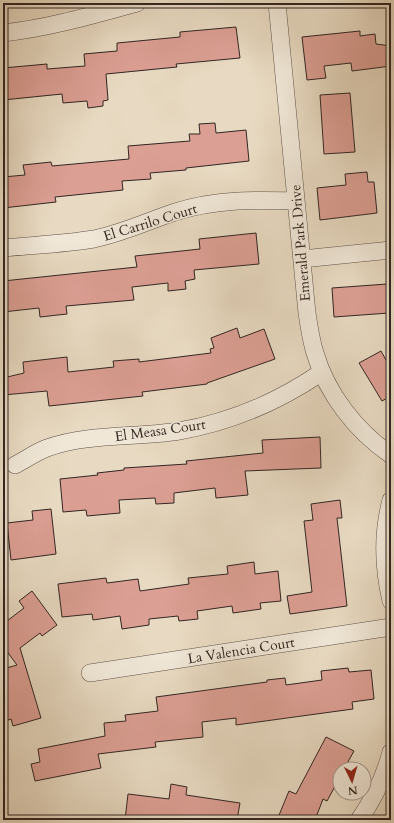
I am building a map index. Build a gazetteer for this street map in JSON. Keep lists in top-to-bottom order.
{
  "streets": {
    "street": [
      "El Carrilo Court",
      "Emerald Park Drive",
      "El Measa Court",
      "La Valencia Court"
    ]
  },
  "crossings": [
    ["El Carrilo Court", "Emerald Park Drive"],
    ["Emerald Park Drive", "El Measa Court"]
  ],
  "north": "bottom"
}
